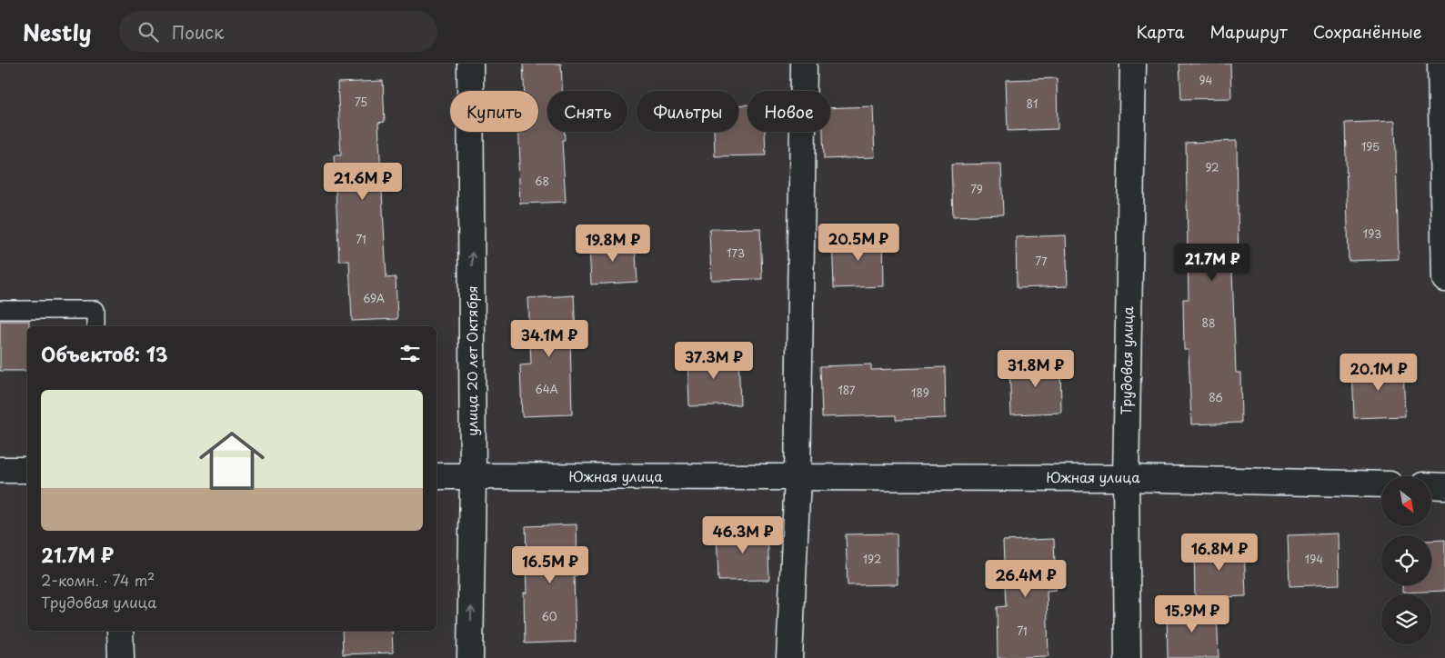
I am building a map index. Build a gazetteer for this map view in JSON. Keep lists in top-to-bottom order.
{
  "streets": {
    "street": ["улица 20 лет Октября", "Трудовая улица", "Южная улица"]
  },
  "crossings": [
    ["улица 20 лет Октября", "Южная улица"],
    ["Трудовая улица", "Южная улица"]
  ],
  "one_way": ["улица 20 лет Октября"],
  "house_numbers": [
    "94",
    "75",
    "81",
    "195",
    "92",
    "68",
    "79",
    "193",
    "71",
    "173",
    "77",
    "69А",
    "88",
    "64А",
    "187",
    "189",
    "86",
    "192",
    "194",
    "60",
    "71"
  ],
  "north": "bottom right",
  "page": {
    "header": "Nestly",
    "search": "Поиск",
    "nav": ["Карта", "Маршрут", "Сохранённые"],
    "chip": [
      "Купить",
      "Снять",
      "Фильтры",
      "Новое"
    ],
    "price": [
      "21.6M ₽",
      "20.5M ₽",
      "19.8M ₽",
      "21.7M ₽",
      "34.1M ₽",
      "37.3M ₽",
      "31.8M ₽",
      "20.1M ₽",
      "46.3M ₽",
      "16.8M ₽",
      "16.5M ₽",
      "26.4M ₽",
      "15.9M ₽"
    ],
    "heading": "Объектов: 13",
    "list": [
      {
        "name": "21.7M ₽",
        "note": "2-комн. · 74 m² · Трудовая улица"
      }
    ]
  }
}
